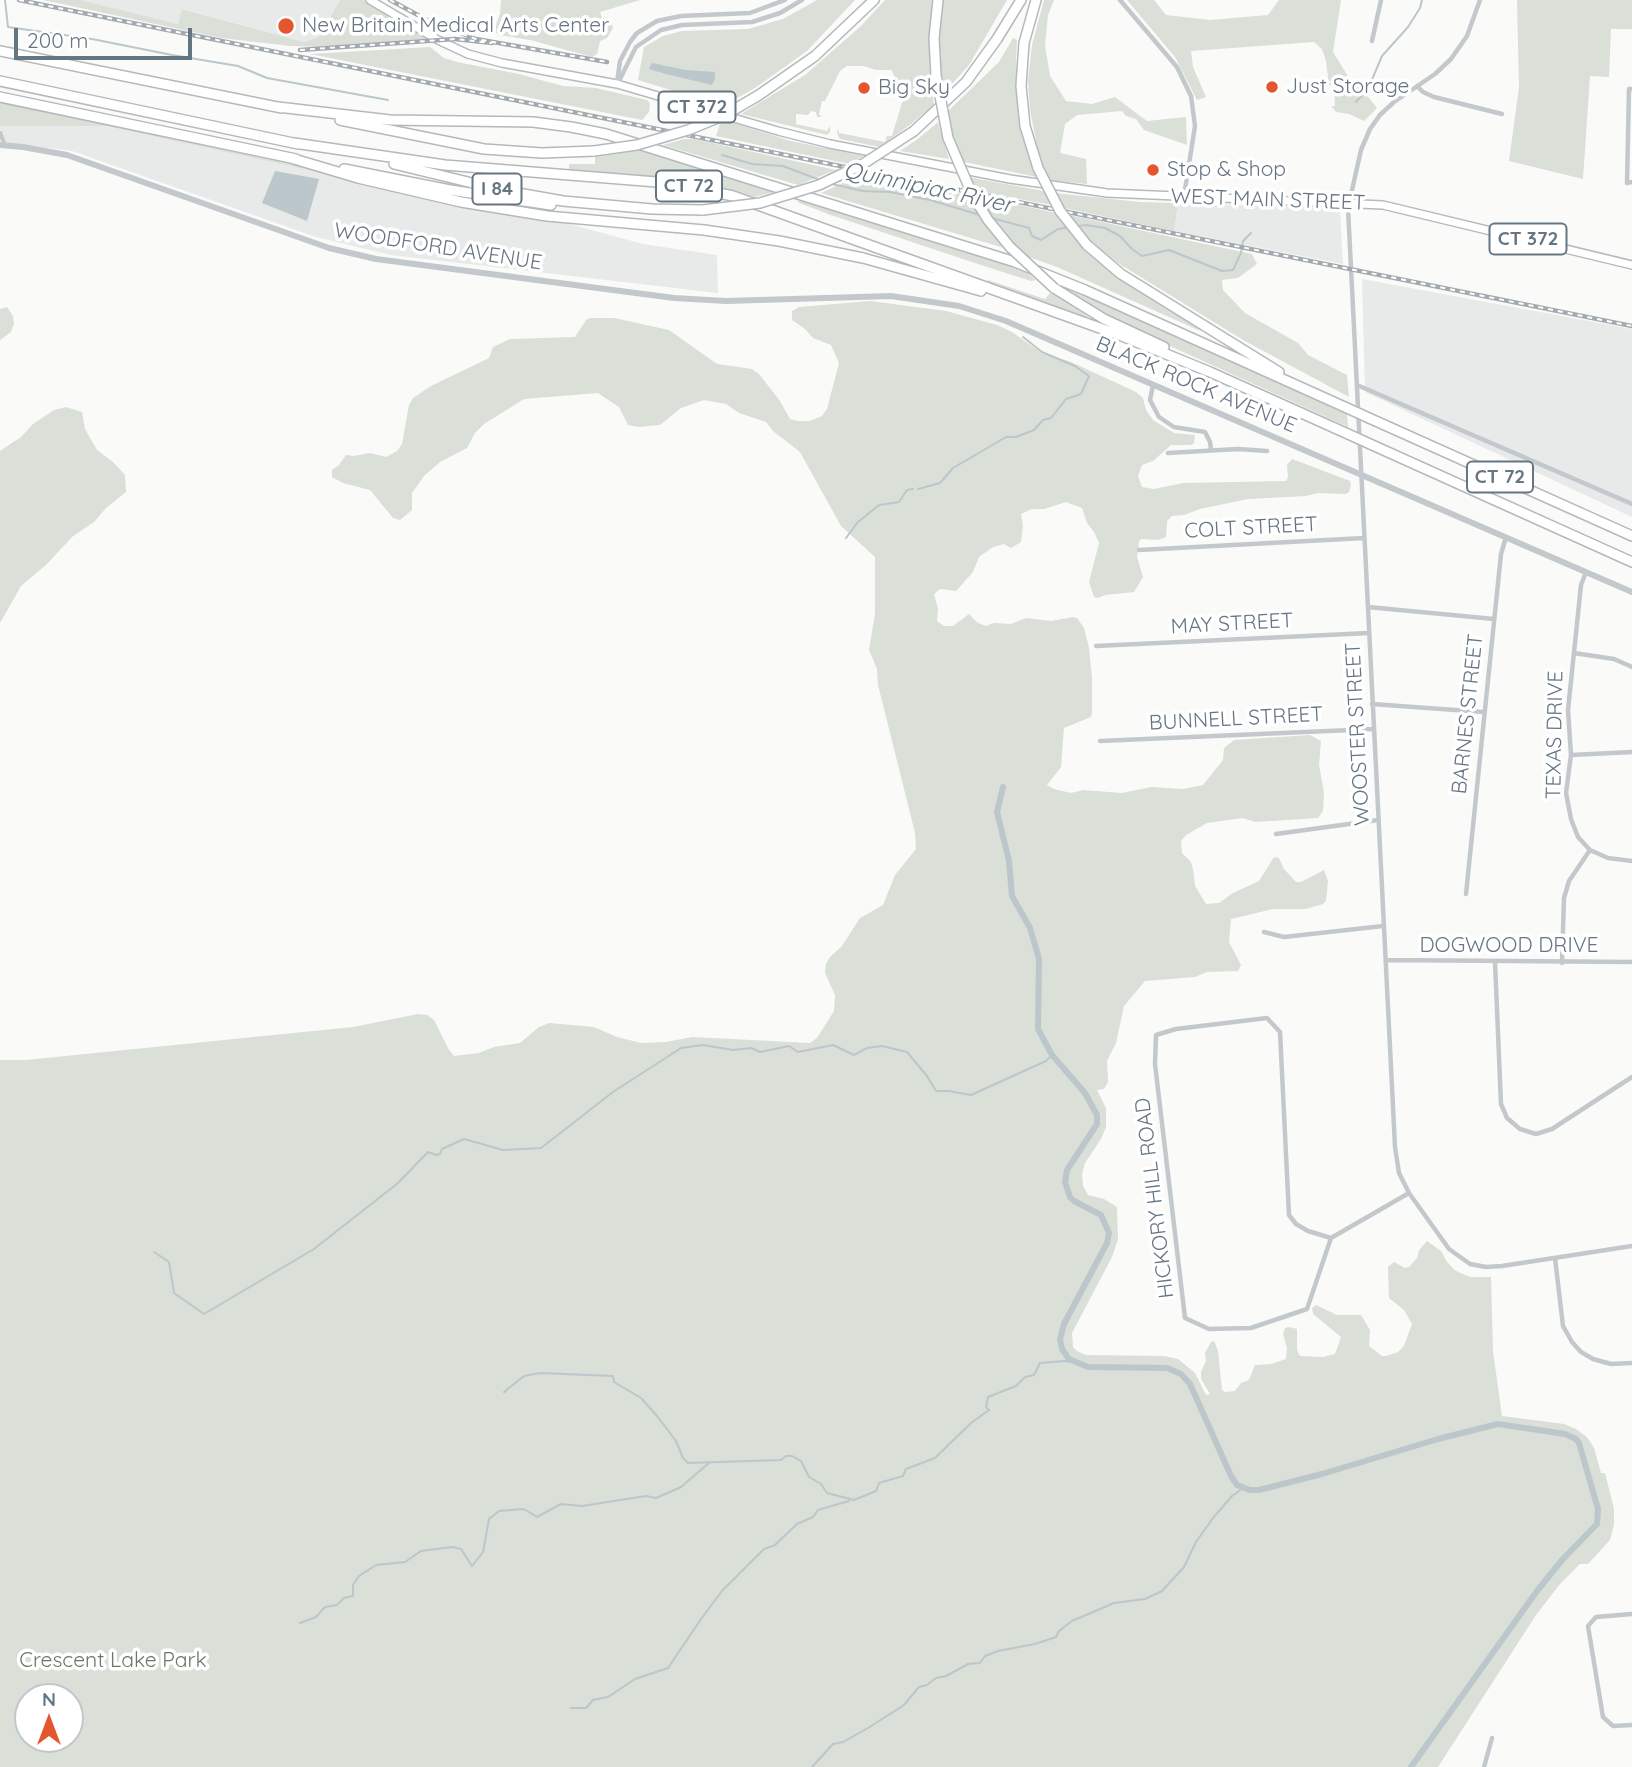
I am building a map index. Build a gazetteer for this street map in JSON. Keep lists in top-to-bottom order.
{
  "streets": {
    "highway": ["CT 72", "I 84"],
    "main road": ["CT 372", "WEST MAIN STREET"],
    "street": [
      "WOODFORD AVENUE",
      "BLACK ROCK AVENUE",
      "COLT STREET",
      "MAY STREET",
      "BARNES STREET",
      "BUNNELL STREET",
      "WOOSTER STREET",
      "TEXAS DRIVE",
      "DOGWOOD DRIVE",
      "HICKORY HILL ROAD"
    ]
  },
  "crossings": [
    ["CT 372", "WEST MAIN STREET"],
    ["CT 72", "I 84"],
    ["WEST MAIN STREET", "WOOSTER STREET"],
    ["WOODFORD AVENUE", "BLACK ROCK AVENUE"],
    ["BLACK ROCK AVENUE", "BARNES STREET"],
    ["BLACK ROCK AVENUE", "WOOSTER STREET"],
    ["BLACK ROCK AVENUE", "TEXAS DRIVE"],
    ["COLT STREET", "WOOSTER STREET"],
    ["MAY STREET", "WOOSTER STREET"],
    ["BUNNELL STREET", "WOOSTER STREET"],
    ["WOOSTER STREET", "DOGWOOD DRIVE"]
  ],
  "water": ["Quinnipiac River"],
  "parks": ["Crescent Lake Park"],
  "places": [
    "New Britain Medical Arts Center",
    "Just Storage",
    "Big Sky",
    "Stop & Shop"
  ],
  "scale_bar": "200 m",
  "north": "top"
}
